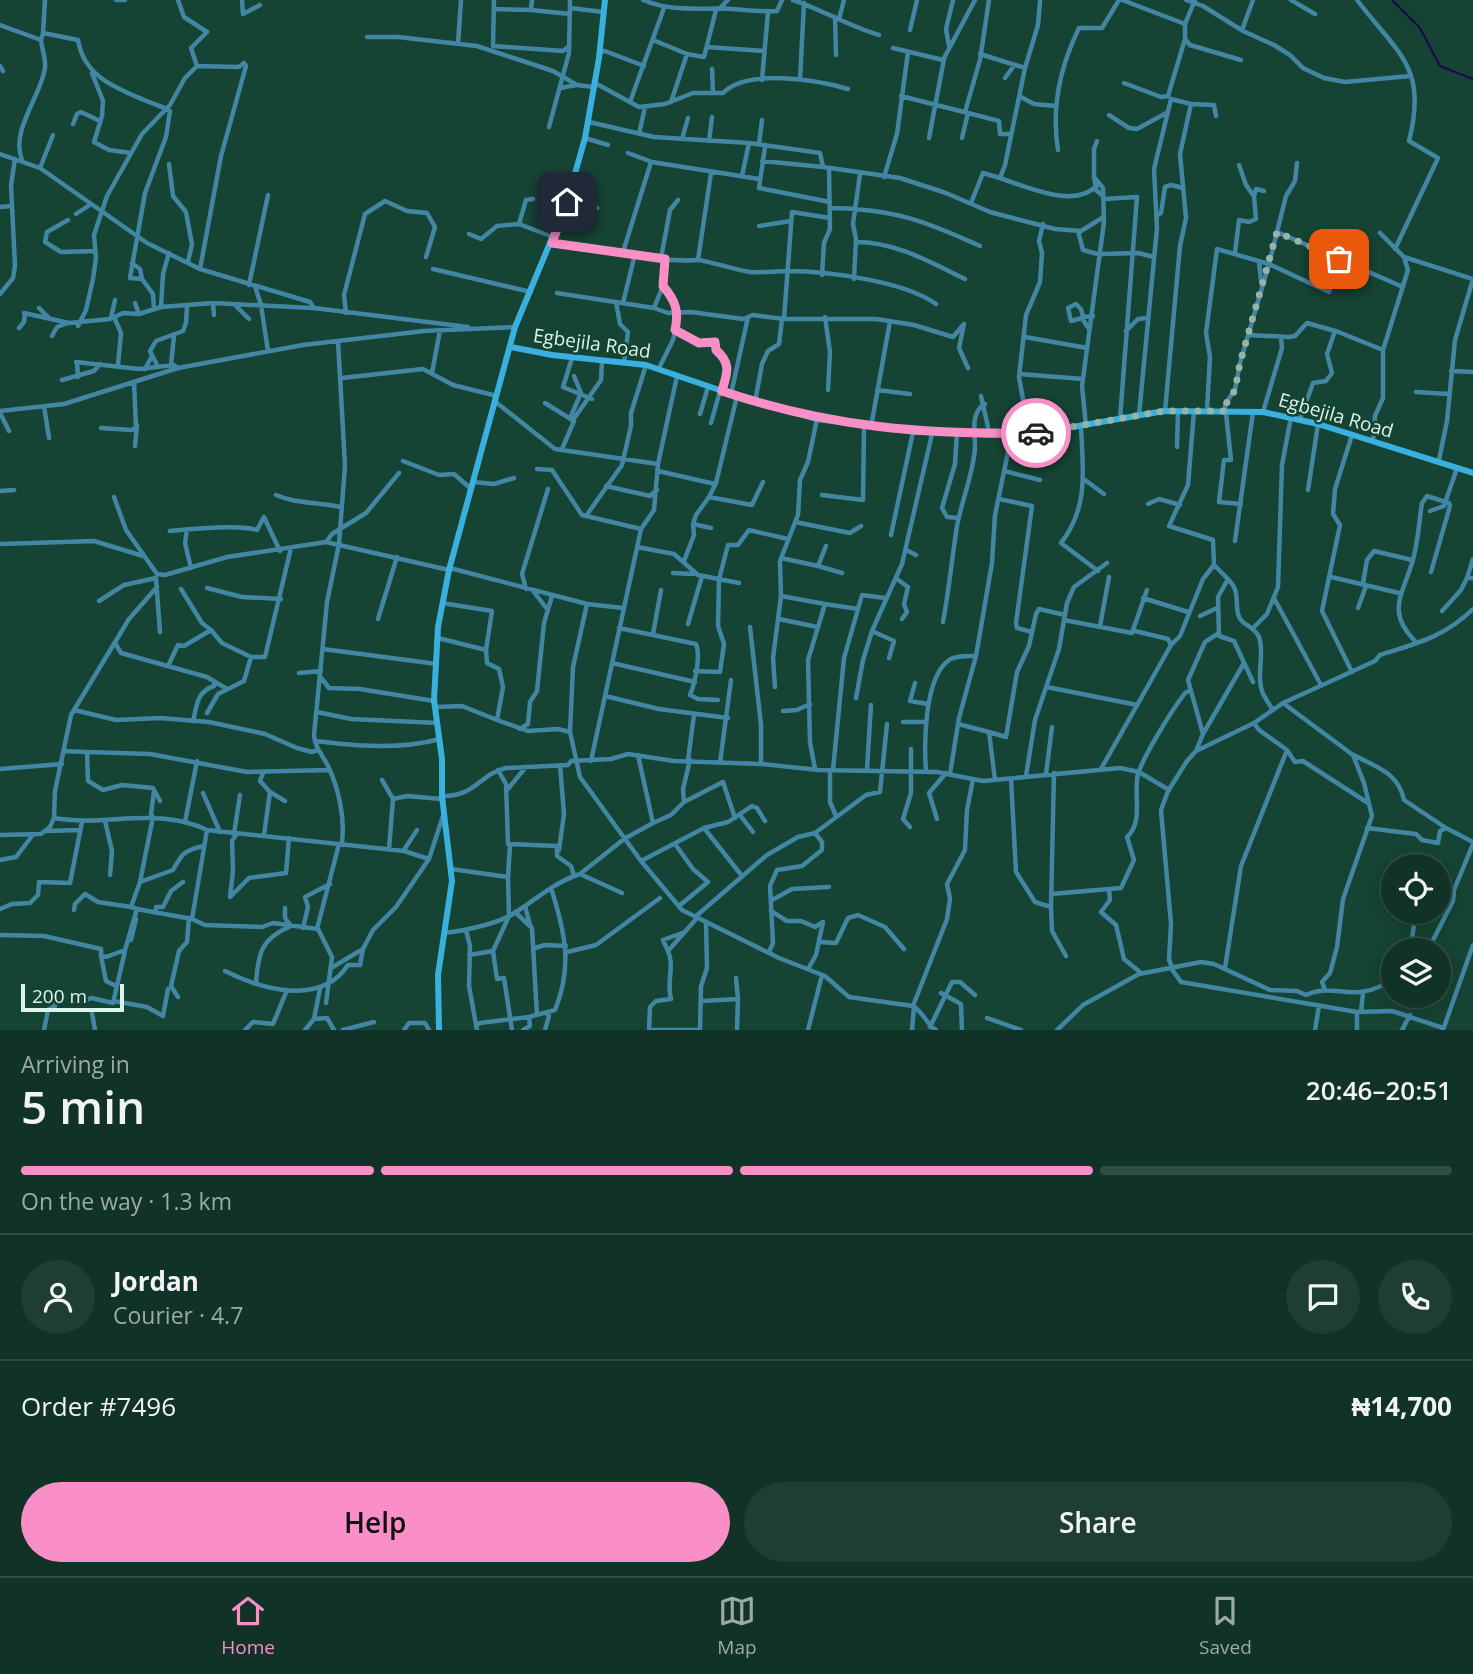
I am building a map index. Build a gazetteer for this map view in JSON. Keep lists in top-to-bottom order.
{
  "streets": {
    "street": ["Egbejila Road"]
  },
  "scale_bar": "200 m",
  "page": {
    "scale": "200 m",
    "heading": ["5 min", "Arriving in", "20:46–20:51"],
    "panel": [
      "Jordan",
      "Courier · 4.7",
      "Order #7496",
      "₦14,700"
    ],
    "bar": "On the way · 1.3 km",
    "buttons": ["Help", "Share"],
    "tabs": ["Home", "Map", "Saved"]
  }
}
